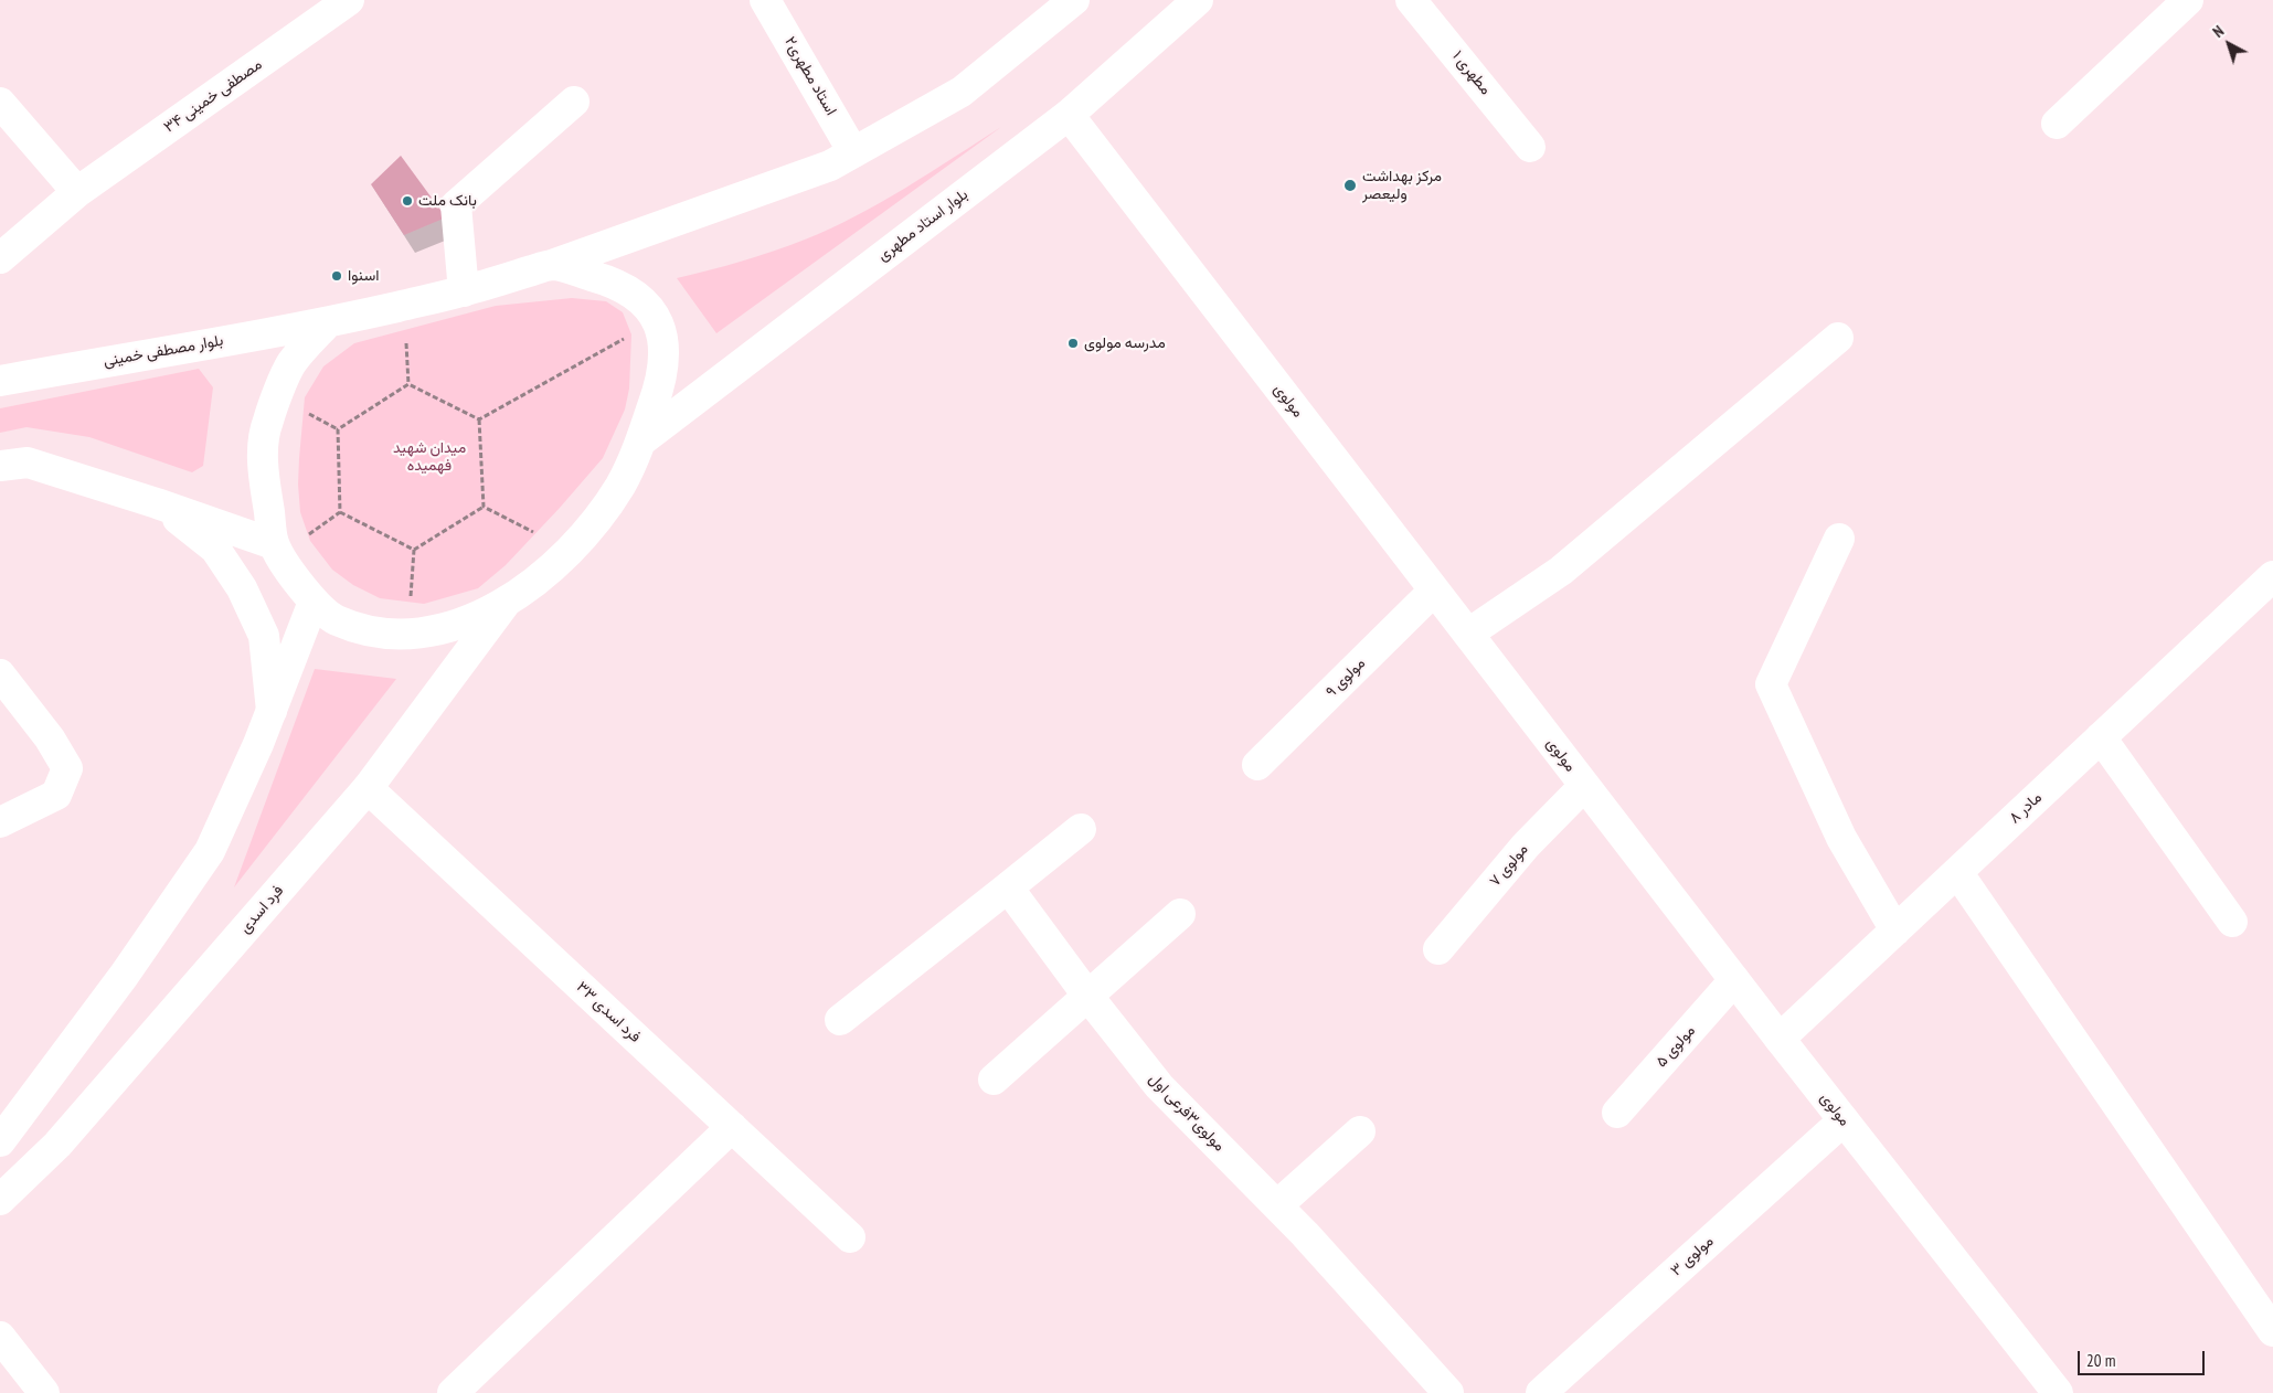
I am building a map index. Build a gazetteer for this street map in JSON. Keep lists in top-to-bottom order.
{
  "streets": {
    "street": [
      "مطهری ۱",
      "استاد مطهری۲",
      "مصطفی خمینی ۳۴",
      "بلوار استاد مطهری",
      "بلوار مصطفی خمینی",
      "مولوی",
      "مولوی ۹",
      "مادر ۸",
      "مولوی ۷",
      "فرد اسدی",
      "فرد اسدی ۳۳",
      "مولوی ۵",
      "مولوی۳فرعی اول",
      "مولوی ۳"
    ]
  },
  "crossings": [
    ["بلوار استاد مطهری", "مولوی"],
    ["مولوی", "مولوی ۹"],
    ["مولوی", "مادر ۸"],
    ["مولوی", "مولوی ۷"],
    ["مولوی", "مولوی ۵"],
    ["مولوی", "مولوی ۳"],
    ["فرد اسدی", "فرد اسدی ۳۳"]
  ],
  "parks": ["میدان شهید فهمیده"],
  "places": [
    "مرکز بهداشت ولیعصر",
    "بانک ملت",
    "اسنوا",
    "مدرسه مولوی"
  ],
  "scale_bar": "20 m",
  "north": "top left"
}
